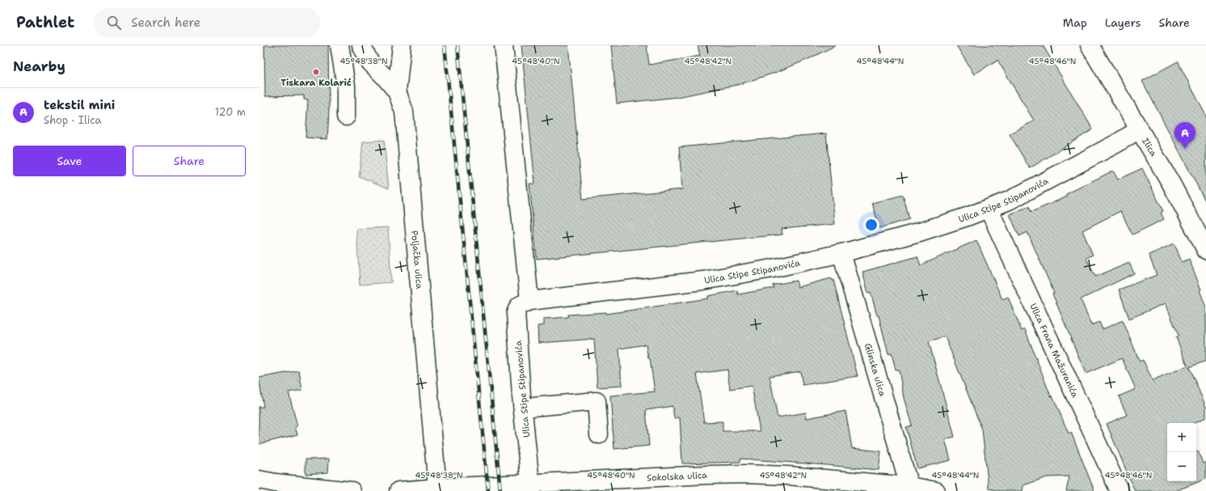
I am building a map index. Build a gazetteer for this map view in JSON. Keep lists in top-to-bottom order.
{
  "streets": {
    "street": [
      "Ilica",
      "Ulica Stipe Stipanovića",
      "Poljačka ulica",
      "Ulica Frana Mažuranića",
      "Glinska ulica",
      "Sokolska ulica"
    ]
  },
  "crossings": [
    ["Ilica", "Ulica Stipe Stipanovića"],
    ["Ulica Stipe Stipanovića", "Ulica Frana Mažuranića"],
    ["Ulica Stipe Stipanovića", "Glinska ulica"],
    ["Ulica Stipe Stipanovića", "Sokolska ulica"],
    ["Poljačka ulica", "Sokolska ulica"],
    ["Glinska ulica", "Sokolska ulica"]
  ],
  "places": ["Tiskara Kolarić"],
  "page": {
    "header": "Pathlet",
    "search": "Search here",
    "nav": ["Map", "Layers", "Share"],
    "heading": "Nearby",
    "list": [
      {
        "mark": "A",
        "name": "tekstil mini",
        "note": "Shop · Ilica",
        "value": "120 m"
      }
    ],
    "pins": "A",
    "buttons": ["Save", "Share"],
    "map_buttons": ["+", "−"]
  },
  "coordinates": [
    "45°48'38\"N",
    "45°48'40\"N",
    "45°48'42\"N",
    "45°48'44\"N",
    "45°48'46\"N"
  ]
}
